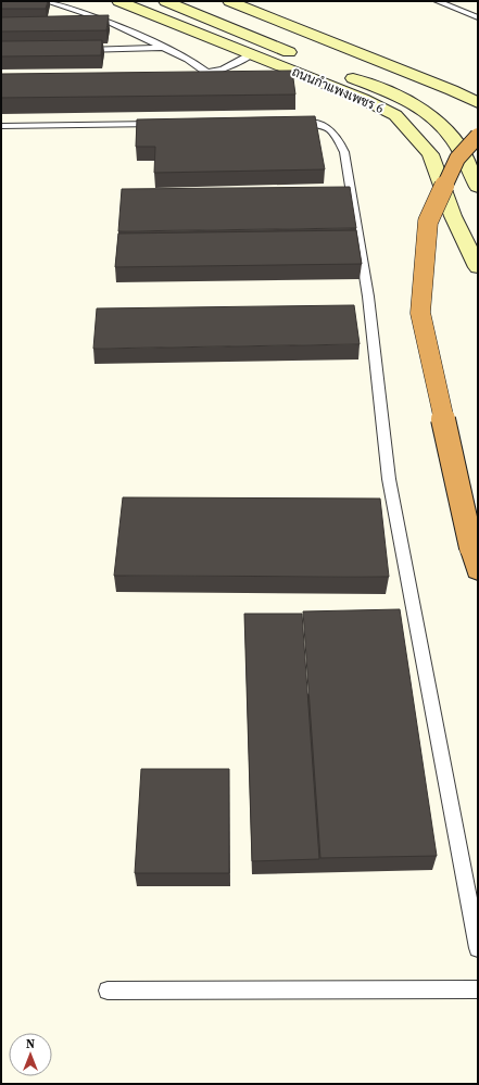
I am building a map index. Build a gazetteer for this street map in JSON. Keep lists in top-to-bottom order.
{
  "streets": {
    "street": ["ถนนกำแพงเพชร 6"]
  },
  "north": "top"
}
